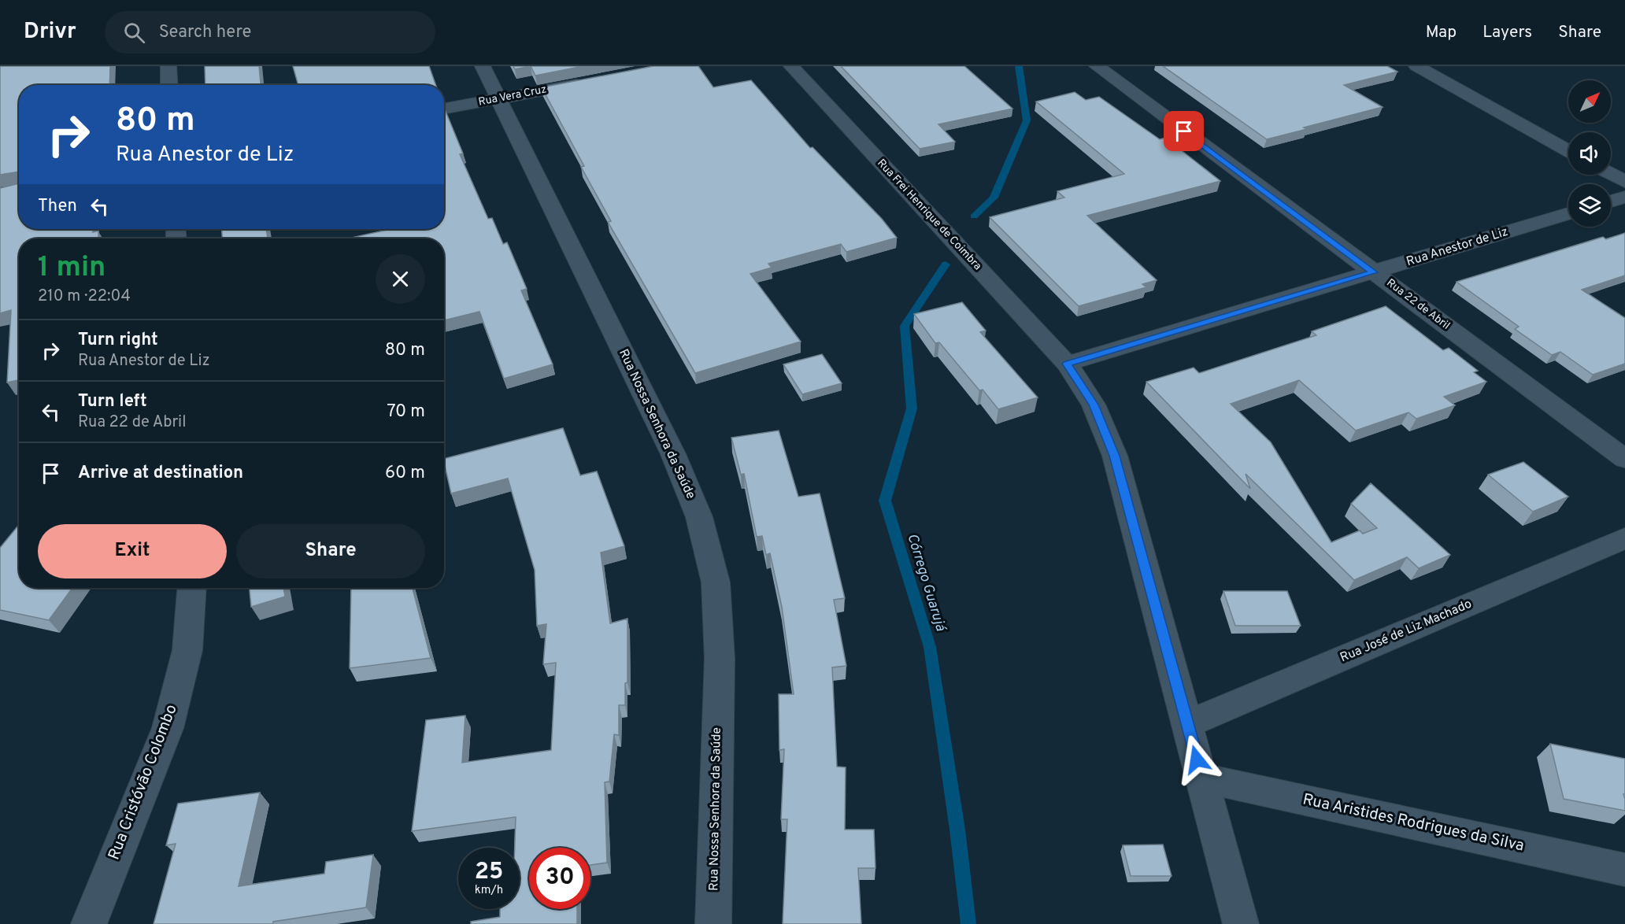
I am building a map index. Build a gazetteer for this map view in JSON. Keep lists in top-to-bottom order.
{
  "streets": {
    "street": [
      "Rua Vera Cruz",
      "Rua Frei Henrique de Coimbra",
      "Rua Anestor de Liz",
      "Rua 22 de Abril",
      "Rua Nossa Senhora da Saúde",
      "Rua José de Liz Machado",
      "Rua Cristóvão Colombo",
      "Rua Aristides Rodrigues da Silva"
    ]
  },
  "crossings": [
    ["Rua Vera Cruz", "Rua Nossa Senhora da Saúde"],
    ["Rua Frei Henrique de Coimbra", "Rua Anestor de Liz"],
    ["Rua Frei Henrique de Coimbra", "Rua José de Liz Machado"],
    ["Rua Frei Henrique de Coimbra", "Rua Aristides Rodrigues da Silva"],
    ["Rua Anestor de Liz", "Rua 22 de Abril"]
  ],
  "water": ["Córrego Guarujá"],
  "north": "top right",
  "page": {
    "header": "Drivr",
    "search": "Search here",
    "nav": ["Map", "Layers", "Share"],
    "turn": ["80 m", "Rua Anestor de Liz"],
    "then": "Then",
    "heading": ["1 min", "210 m · 22:04"],
    "list": [
      {
        "name": "Turn right",
        "note": "Rua Anestor de Liz",
        "value": "80 m"
      },
      {
        "name": "Turn left",
        "note": "Rua 22 de Abril",
        "value": "70 m"
      },
      {
        "name": "Arrive at destination",
        "value": "60 m"
      }
    ],
    "buttons": ["Exit", "Share"],
    "speed": "25 km/h",
    "limit": "30"
  }
}
